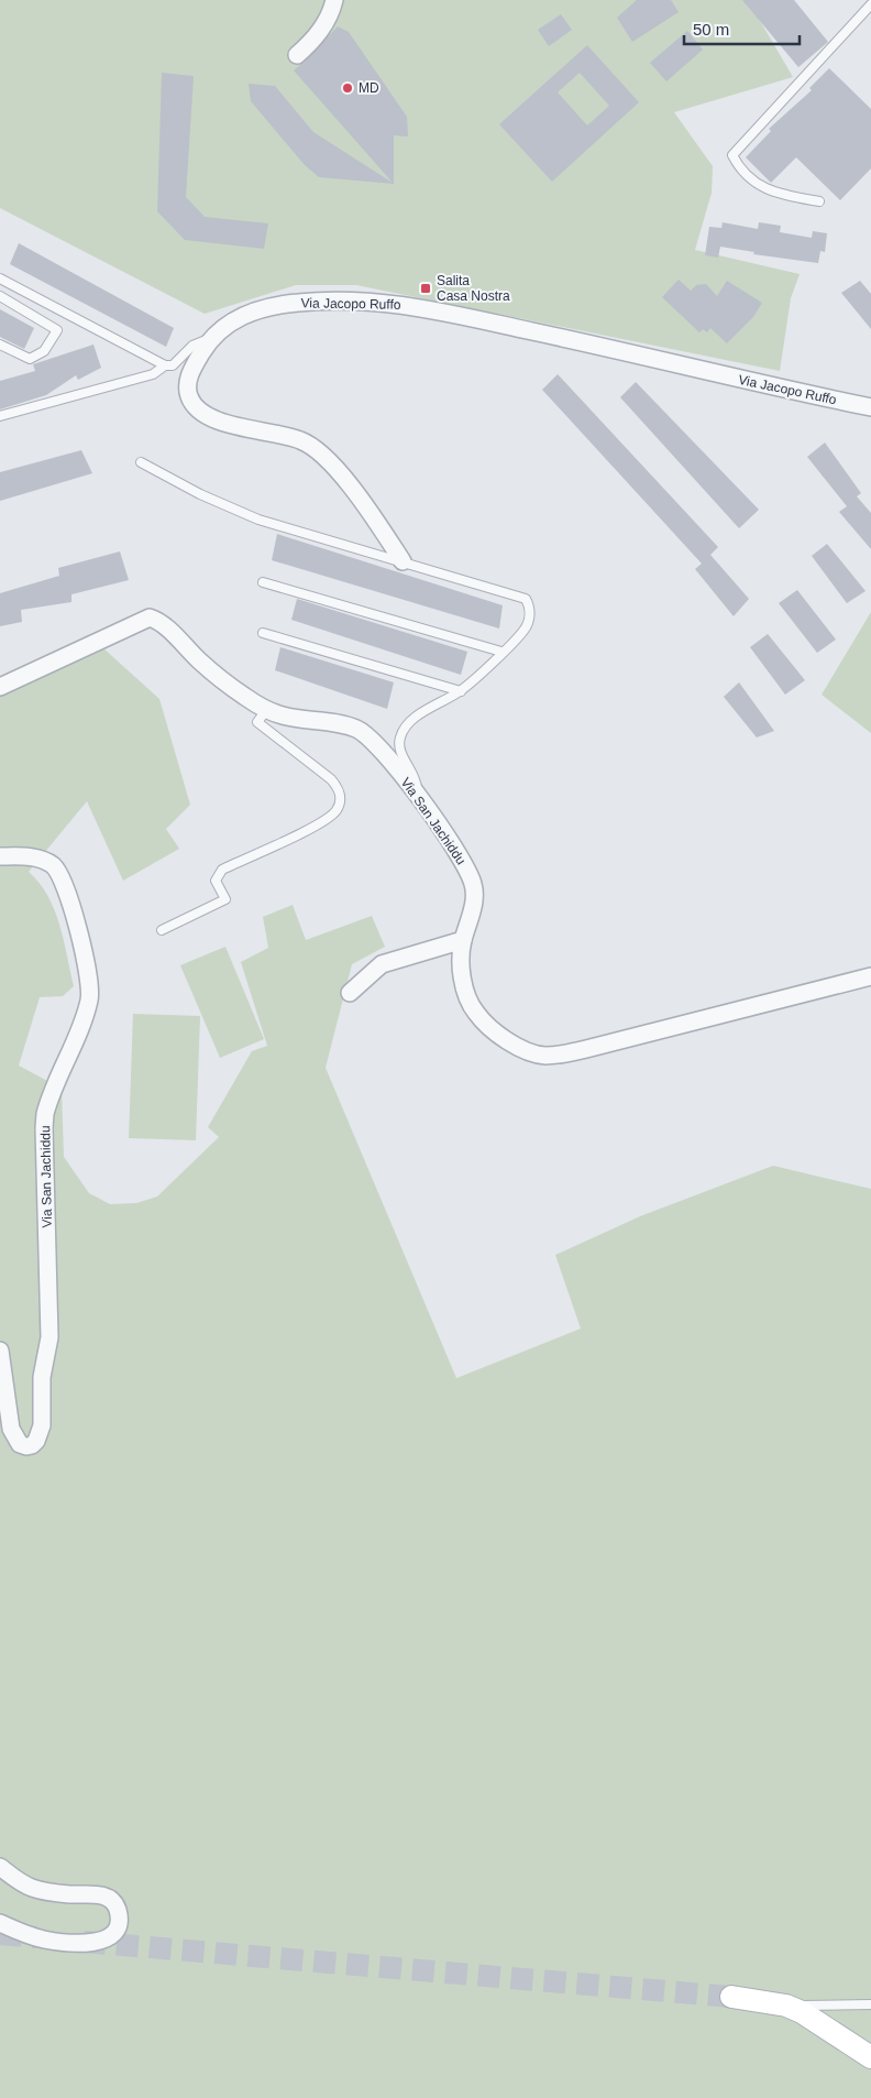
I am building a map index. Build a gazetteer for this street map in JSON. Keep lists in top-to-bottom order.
{
  "streets": {
    "street": ["Via Jacopo Ruffo", "Via San Jachiddu"]
  },
  "places": {
    "other": ["MD"],
    "transit": ["Salita Casa Nostra"]
  },
  "scale_bar": "50 m"
}
